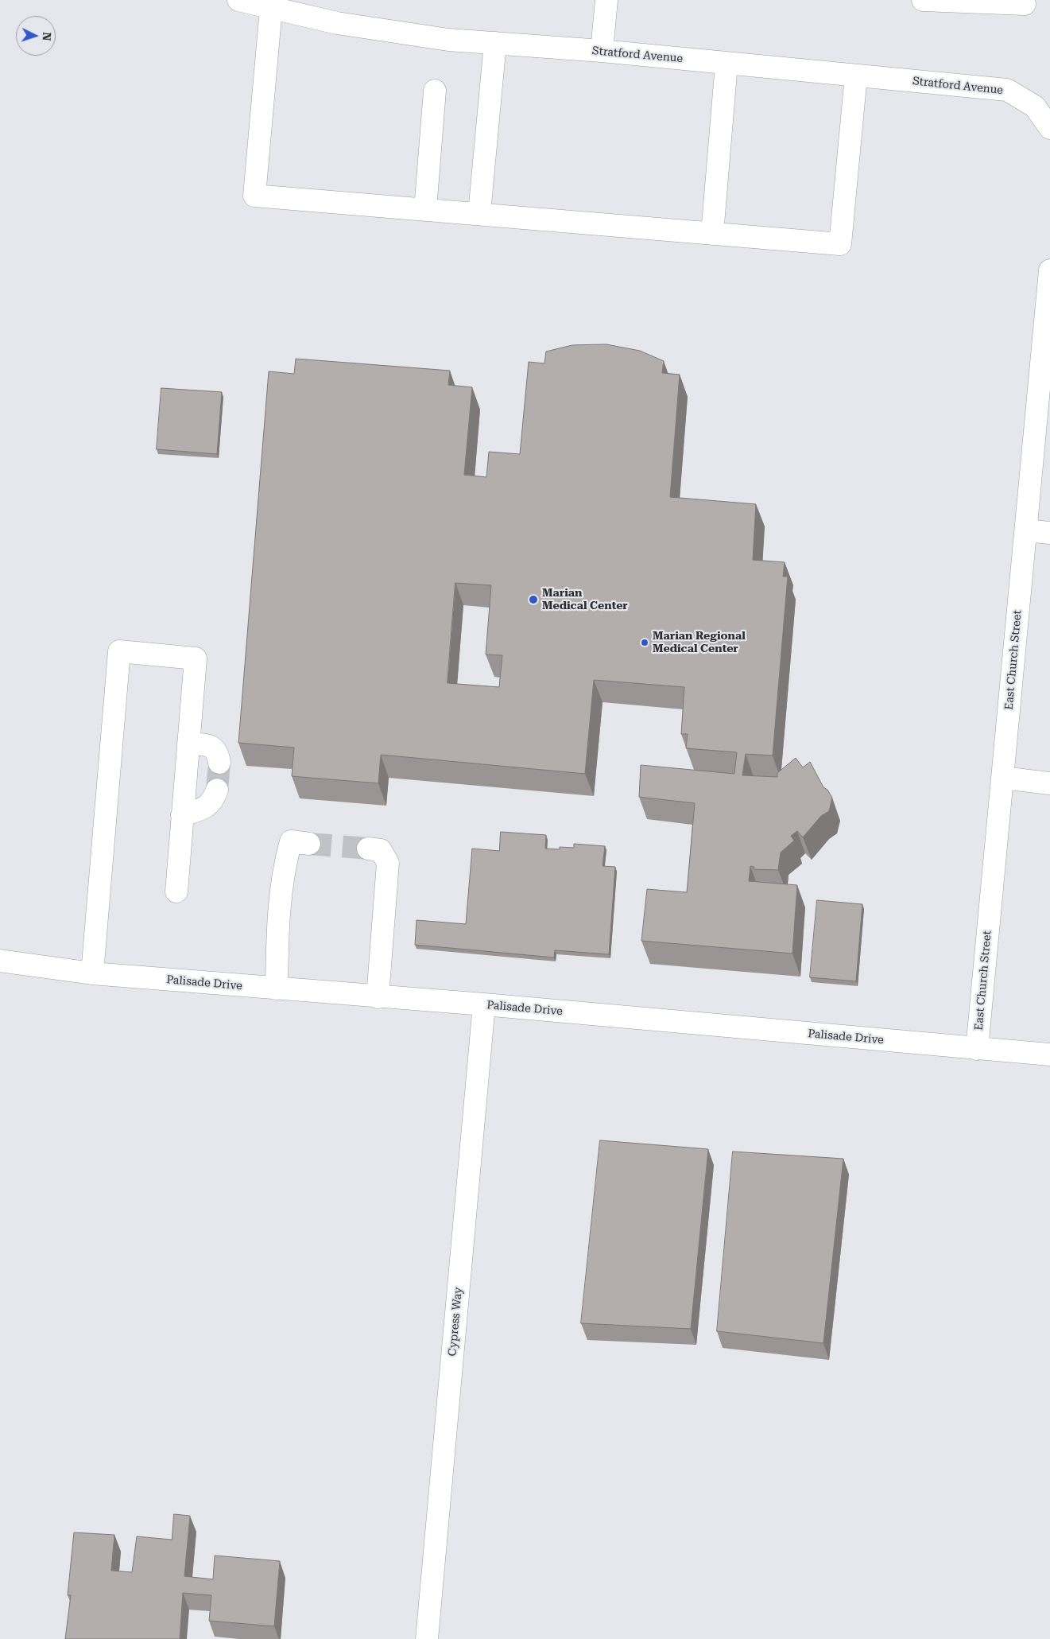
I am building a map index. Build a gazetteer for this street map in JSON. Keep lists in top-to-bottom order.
{
  "streets": {
    "street": [
      "Stratford Avenue",
      "East Church Street",
      "Palisade Drive",
      "Cypress Way"
    ]
  },
  "crossings": [
    ["East Church Street", "Palisade Drive"],
    ["Palisade Drive", "Cypress Way"]
  ],
  "places": ["Marian Medical Center", "Marian Regional Medical Center"],
  "north": "right"
}
